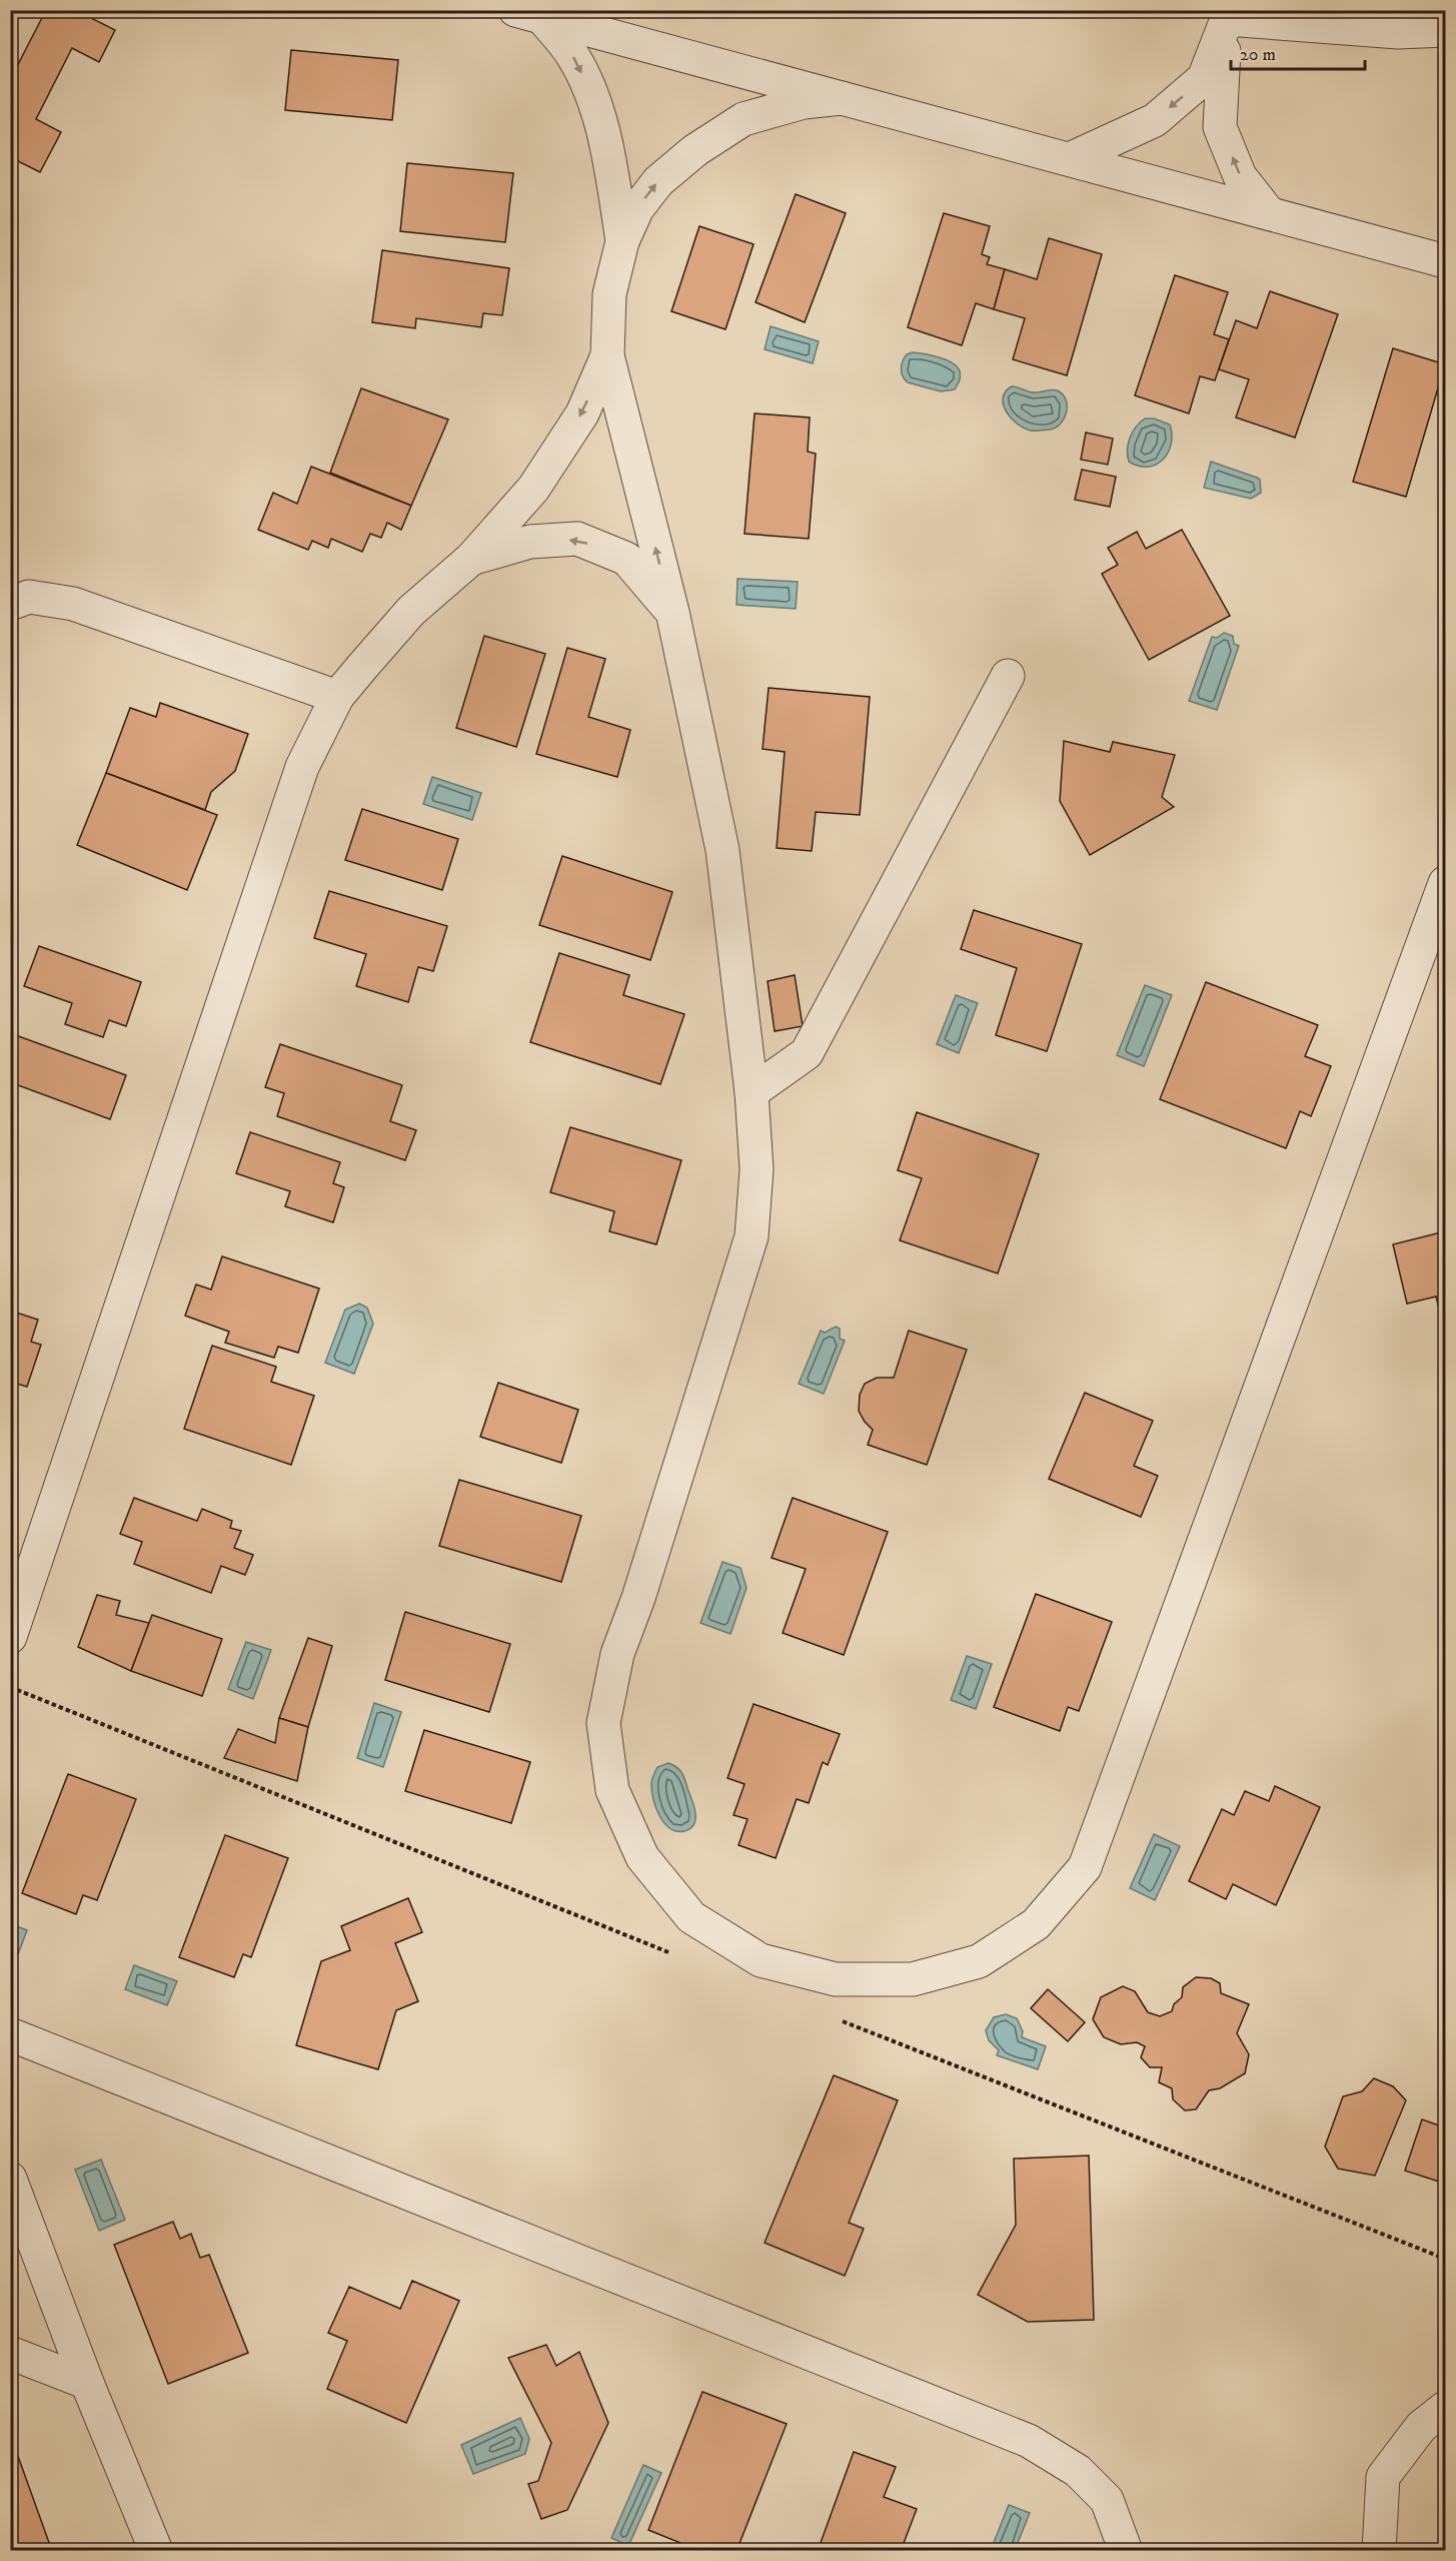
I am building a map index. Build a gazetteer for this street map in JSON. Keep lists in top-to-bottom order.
{
  "scale_bar": "20 m"
}
